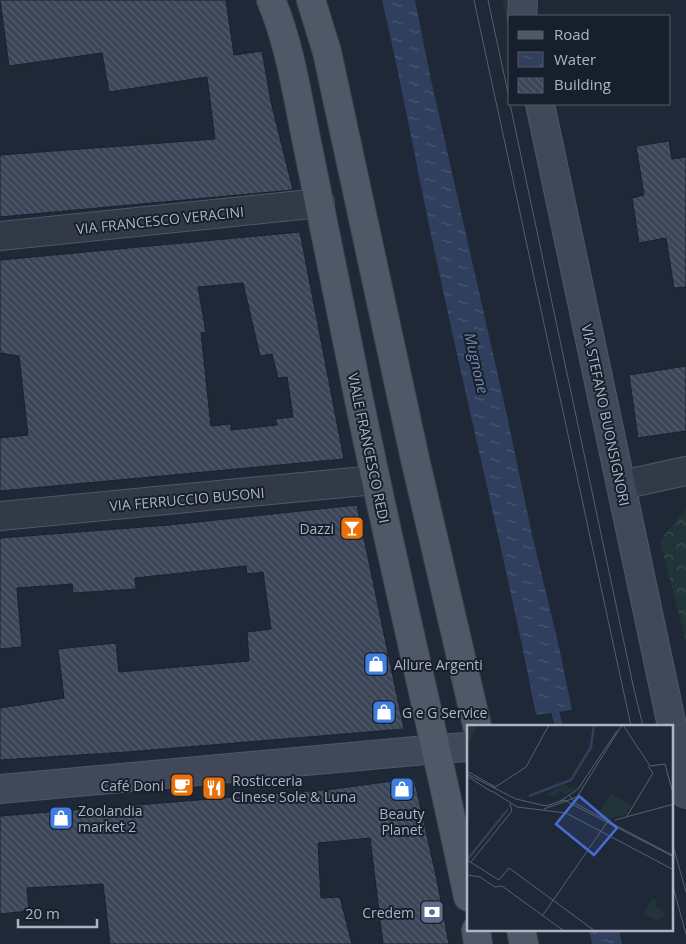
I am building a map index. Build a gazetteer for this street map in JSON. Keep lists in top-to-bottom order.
{
  "streets": {
    "main road": ["VIALE FRANCESCO REDI"],
    "street": ["VIA FRANCESCO VERACINI", "VIA STEFANO BUONSIGNORI", "VIA FERRUCCIO BUSONI"]
  },
  "crossings": [
    ["VIA FRANCESCO VERACINI", "VIALE FRANCESCO REDI"],
    ["VIALE FRANCESCO REDI", "VIA FERRUCCIO BUSONI"]
  ],
  "water": ["Mugnone"],
  "places": {
    "bar": ["Dazzi"],
    "shop": [
      "Allure Argenti",
      "G e G Service",
      "Beauty Planet",
      "Zoolandia market 2"
    ],
    "cafe": ["Café Doni"],
    "restaurant": ["Rosticceria Cinese Sole & Luna"],
    "bank": ["Credem"]
  },
  "legend": ["Road", "Water", "Building"],
  "scale_bar": "20 m"
}
